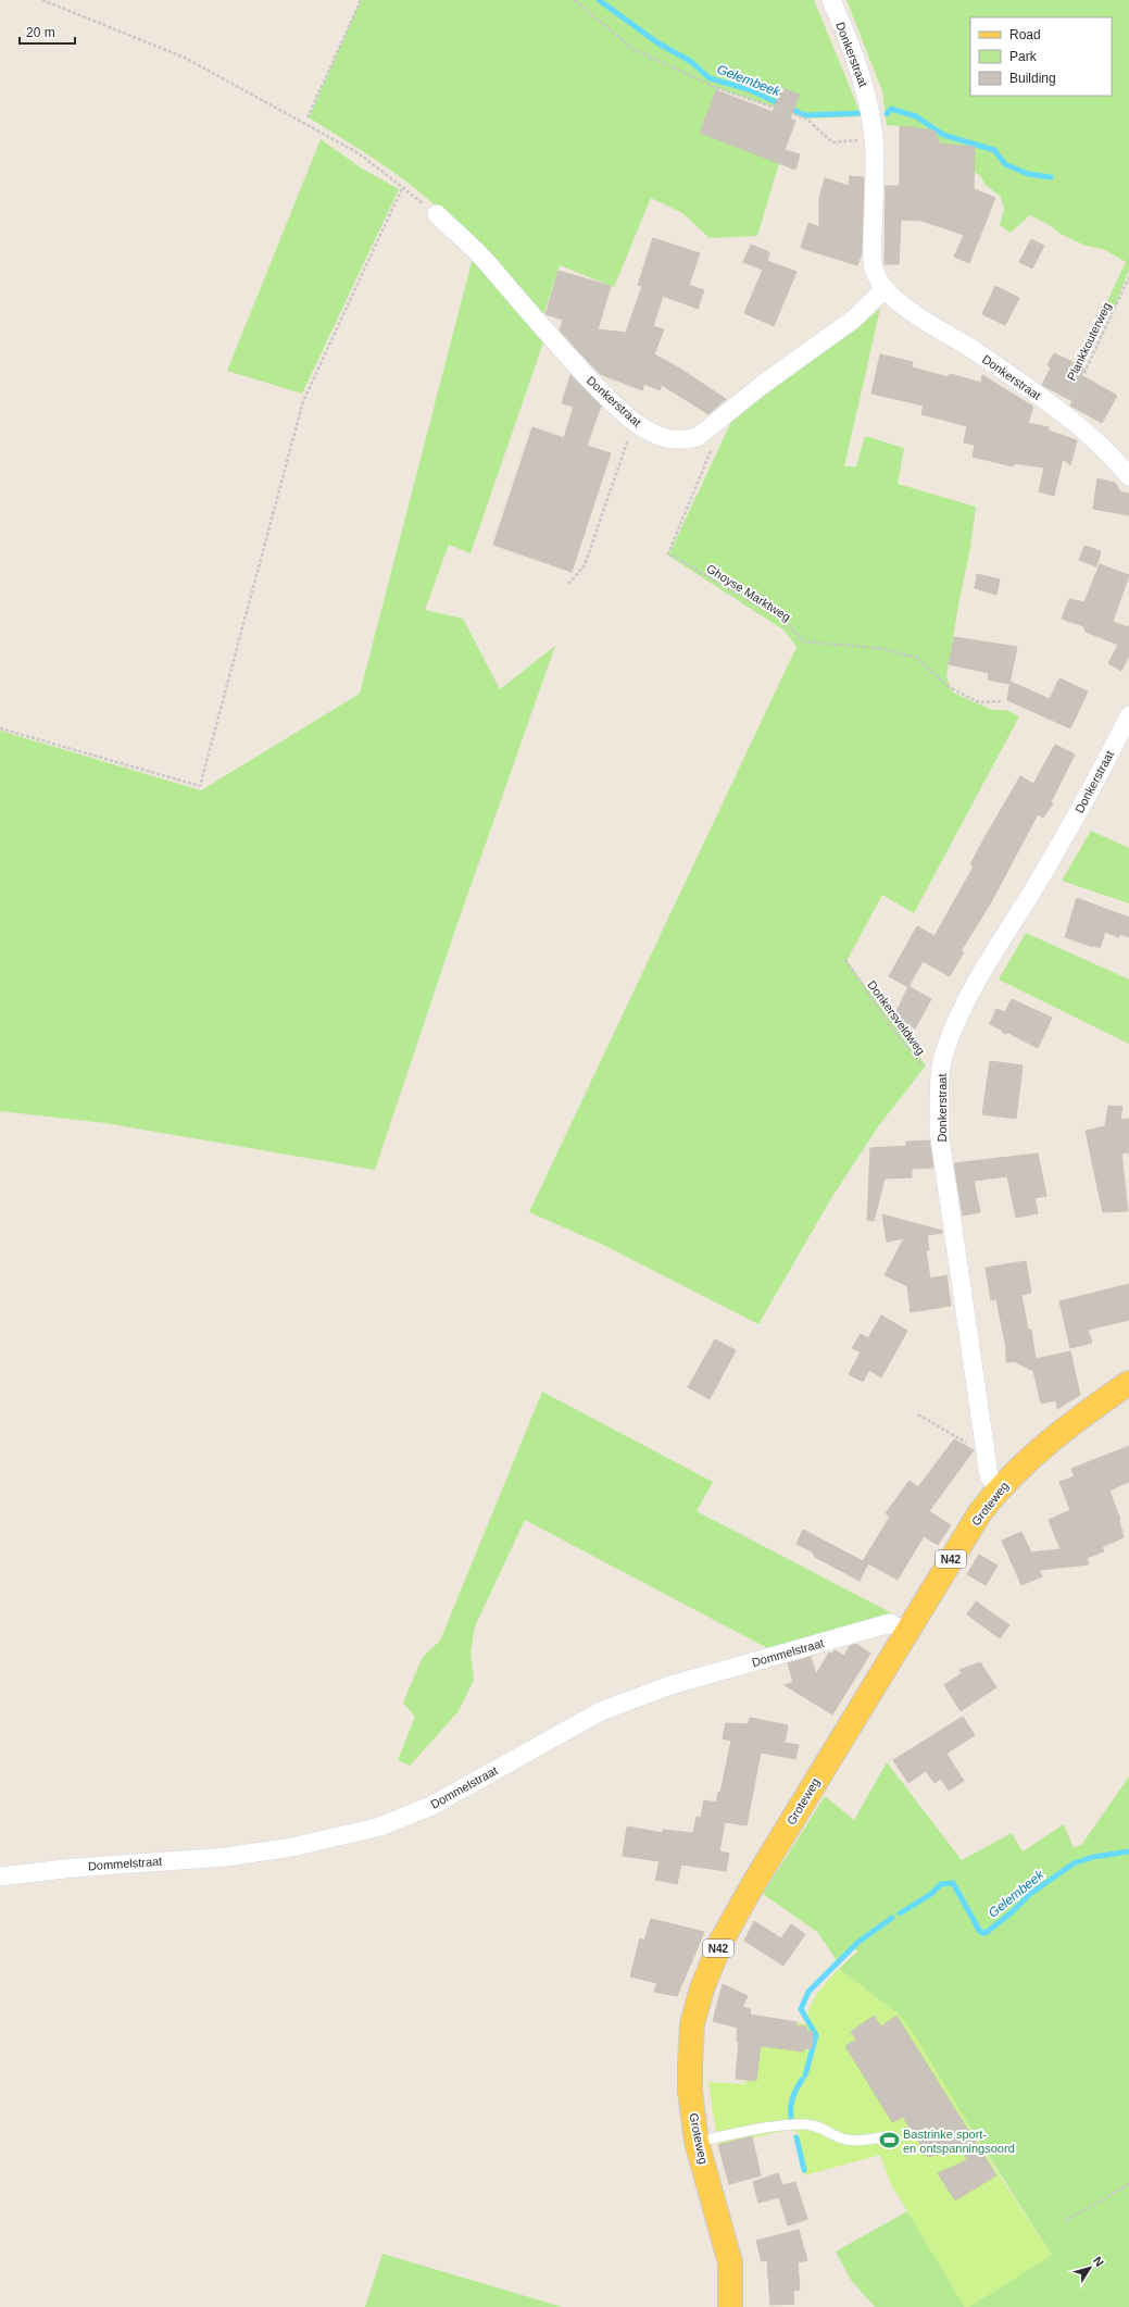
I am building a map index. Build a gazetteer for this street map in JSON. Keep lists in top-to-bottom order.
{
  "streets": {
    "main road": ["Groteweg", "N42"],
    "street": ["Donkerstraat", "Dommelstraat"],
    "path": ["Plankkouterweg", "Ghoyse Marktweg", "Donkersveldweg"]
  },
  "crossings": [
    ["Donkerstraat", "Plankkouterweg"],
    ["Donkerstraat", "Donkersveldweg"],
    ["Donkerstraat", "Groteweg"],
    ["Groteweg", "Dommelstraat"]
  ],
  "water": ["Gelembeek"],
  "places": {
    "sports": ["Bastrinke sport- en ontspanningsoord"]
  },
  "legend": ["Road", "Park", "Building"],
  "scale_bar": "20 m",
  "north": "top right"
}
